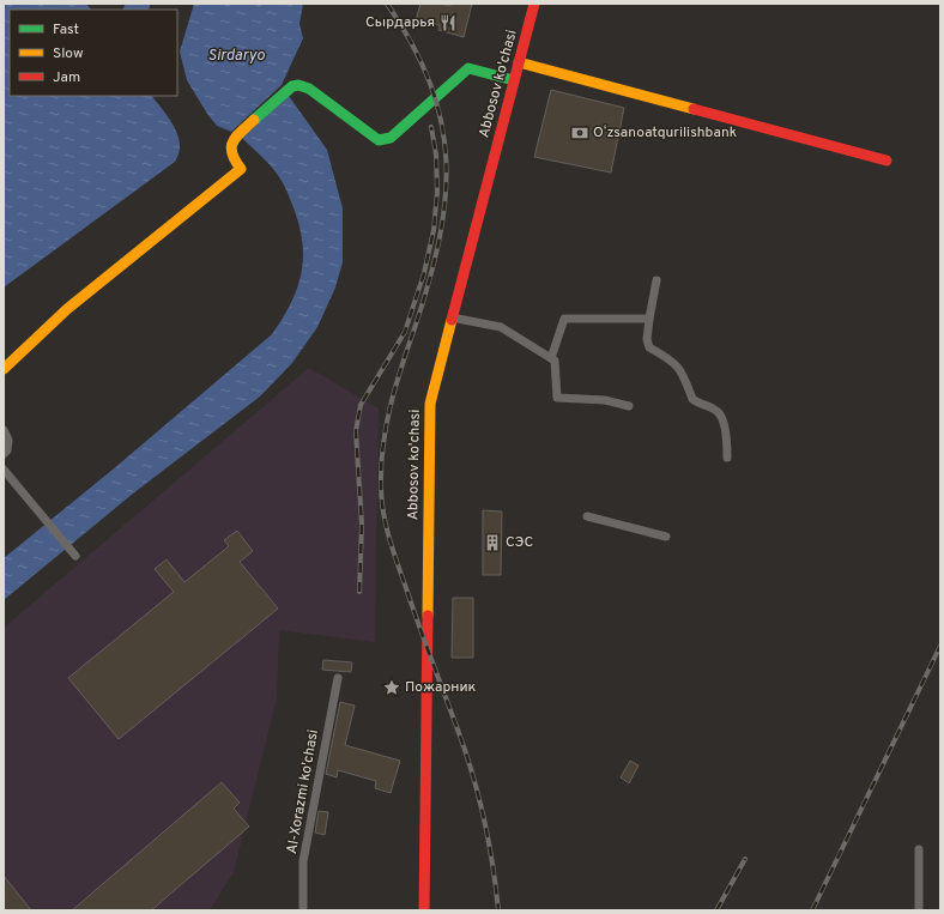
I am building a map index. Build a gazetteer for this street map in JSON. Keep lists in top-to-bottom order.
{
  "streets": {
    "street": ["Abbosov ko'chasi", "Al-Xorazmi ko'chasi"]
  },
  "water": ["Sirdaryo"],
  "places": {
    "restaurant": ["Сырдарья"],
    "bank": ["Oʻzsanoatqurilishbank"],
    "building": ["СЭС"],
    "place": ["Пожарник"]
  },
  "legend": ["Fast", "Slow", "Jam"]
}
